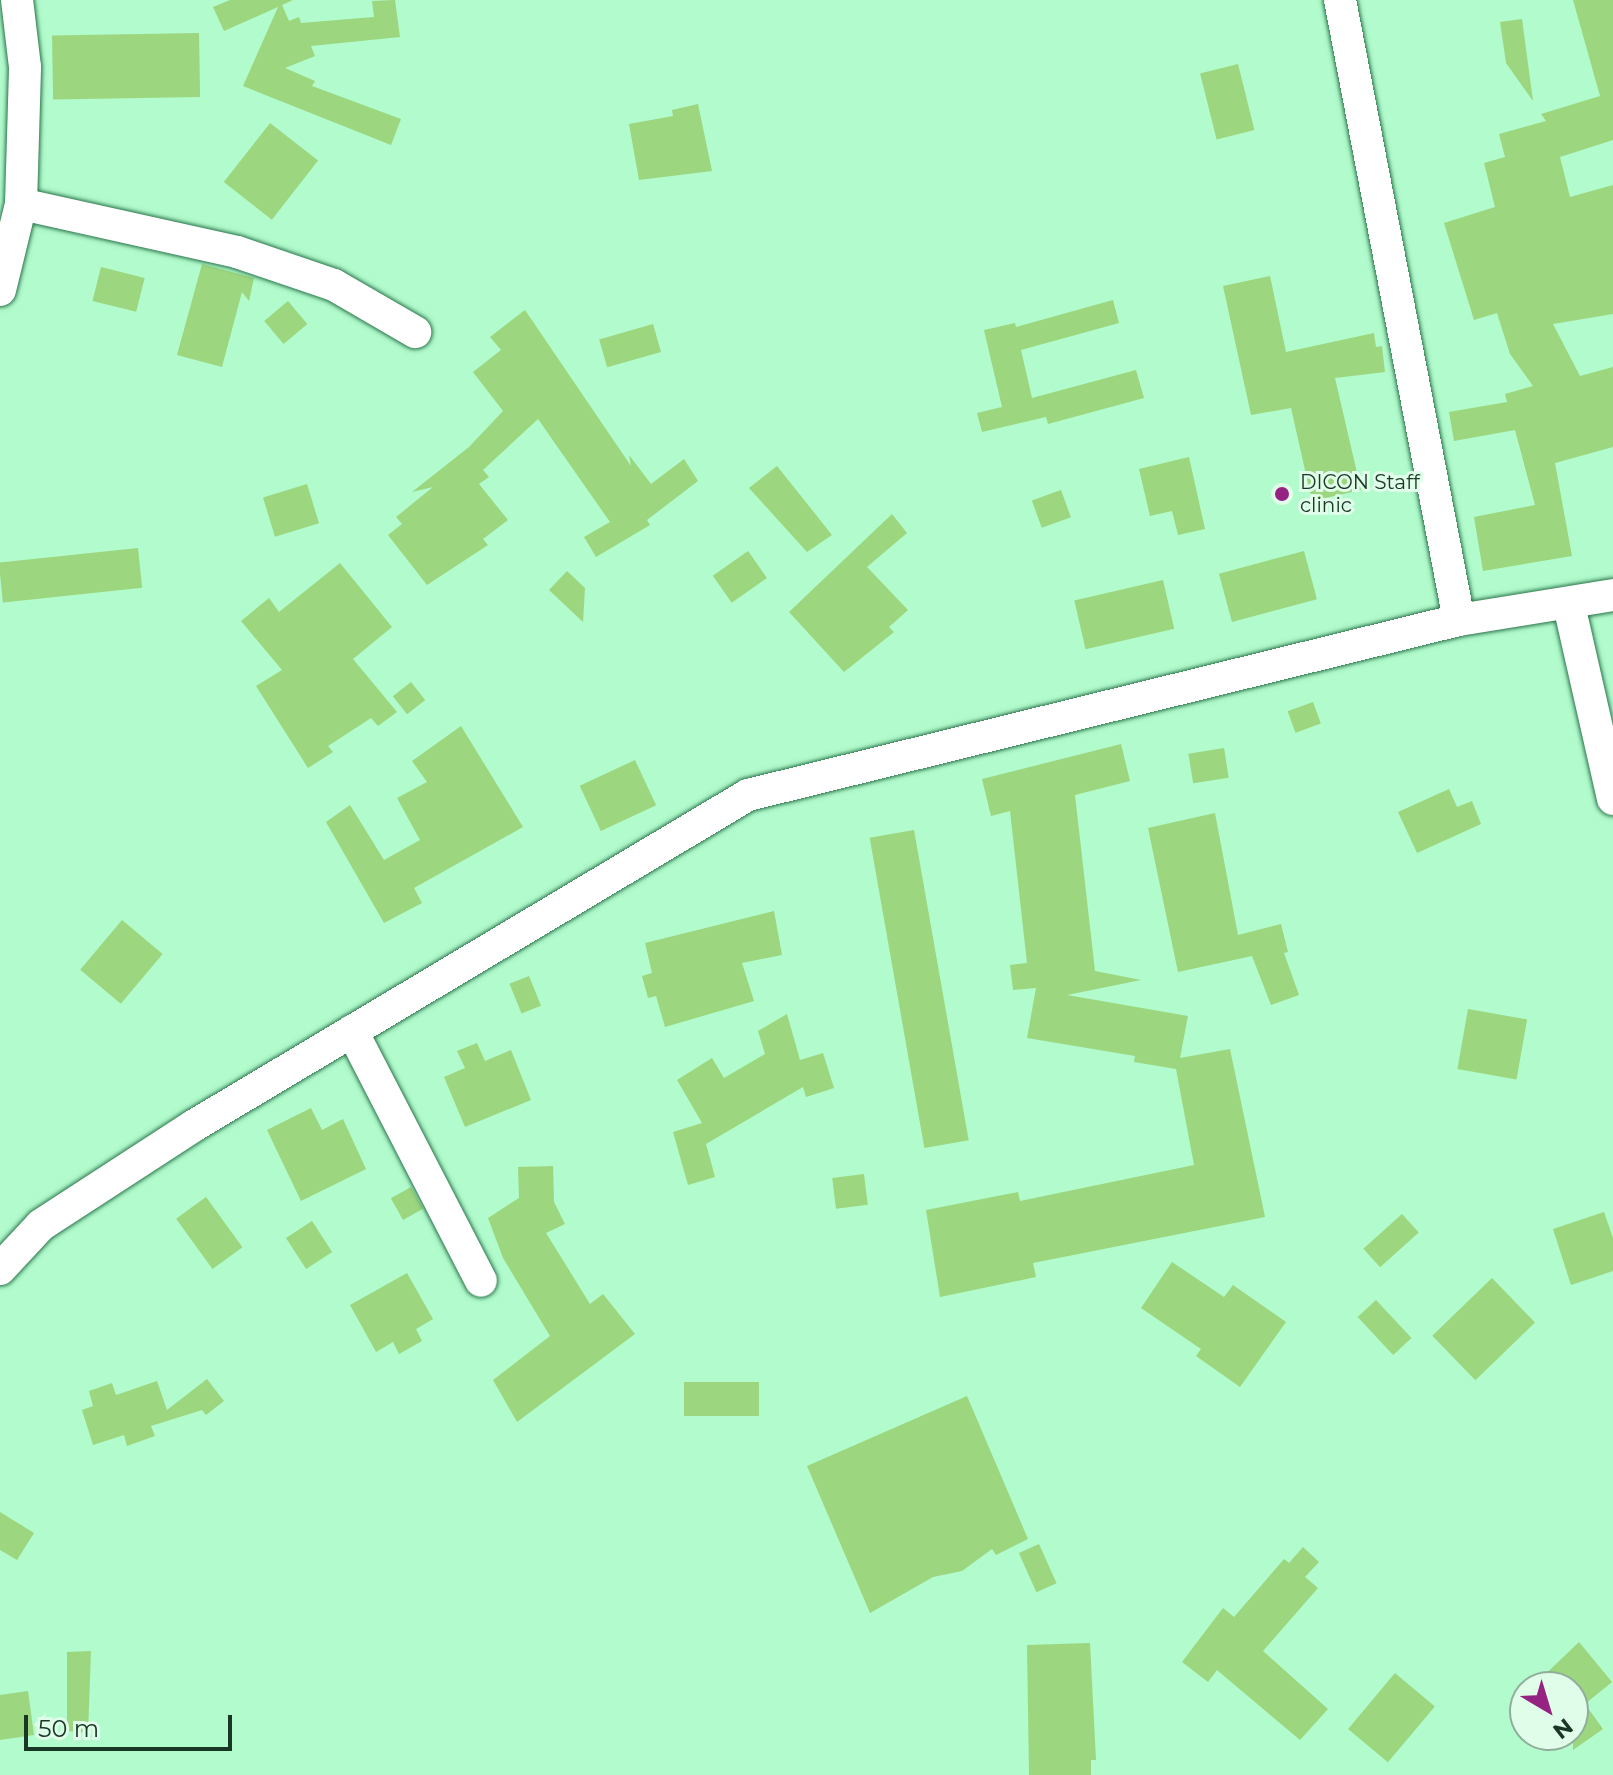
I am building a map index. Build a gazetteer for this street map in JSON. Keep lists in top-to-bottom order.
{
  "places": ["DICON Staff clinic"],
  "scale_bar": "50 m",
  "north": "bottom right"
}
